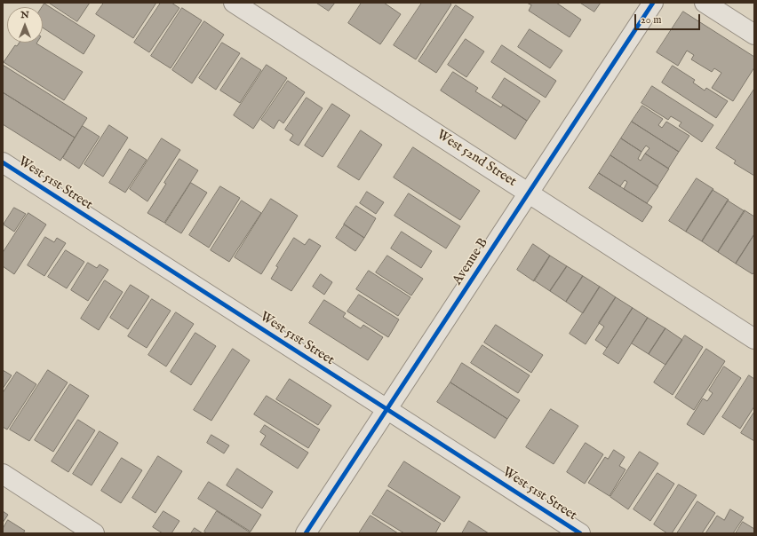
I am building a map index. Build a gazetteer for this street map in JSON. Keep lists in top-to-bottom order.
{
  "streets": {
    "street": ["West 52nd Street", "West 51st Street", "Avenue B"]
  },
  "crossings": [
    ["West 52nd Street", "Avenue B"],
    ["West 51st Street", "Avenue B"]
  ],
  "scale_bar": "20 m",
  "north": "top"
}
